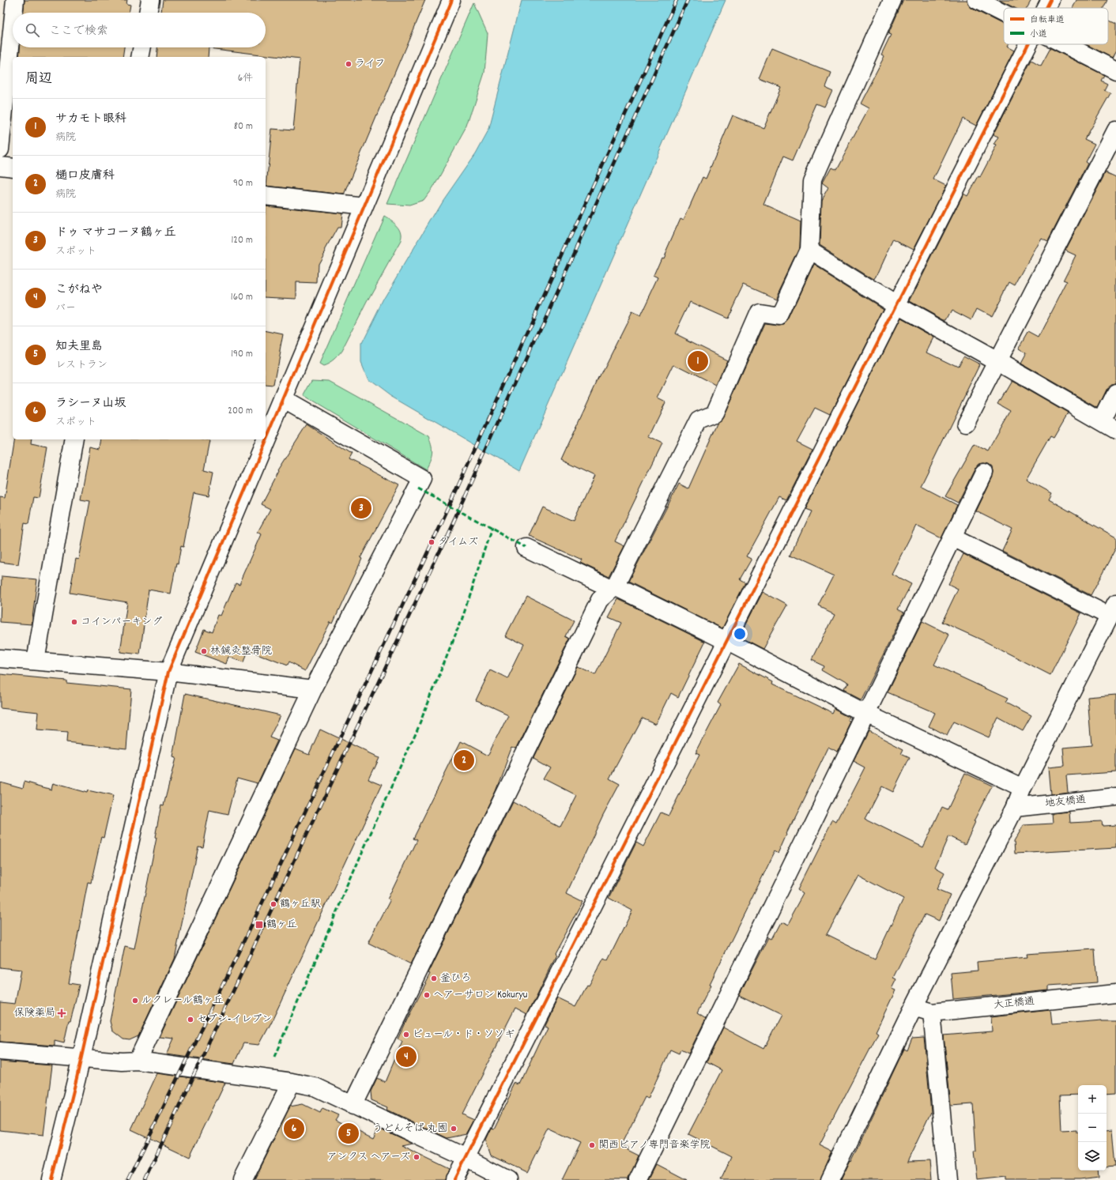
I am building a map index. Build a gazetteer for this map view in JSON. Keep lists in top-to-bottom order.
{
  "streets": {
    "street": ["地友橋通", "大正橋通"]
  },
  "places": {
    "other": [
      "ライフ",
      "タイムズ",
      "コインパーキング",
      "林鍼灸整骨院",
      "鶴ヶ丘駅",
      "釜ひろ",
      "ヘアーサロン Kokuryu",
      "ルクレール鶴ヶ丘",
      "セブン-イレブン",
      "ピュール・ド・ソソギ",
      "うどんそば 丸國",
      "関西ピアノ専門音楽学院",
      "アンクス ヘアーズ"
    ],
    "transit": ["鶴ヶ丘"],
    "health": ["保険薬局"]
  },
  "legend": ["自転車道", "小道"],
  "page": {
    "search": "ここで検索",
    "heading": ["周辺", "6件"],
    "list": [
      {
        "mark": "1",
        "name": "サカモト眼科",
        "note": "病院",
        "value": "80 m"
      },
      {
        "mark": "2",
        "name": "樋口皮膚科",
        "note": "病院",
        "value": "90 m"
      },
      {
        "mark": "3",
        "name": "ドゥ マサコーヌ鶴ヶ丘",
        "note": "スポット",
        "value": "120 m"
      },
      {
        "mark": "4",
        "name": "こがねや",
        "note": "バー",
        "value": "160 m"
      },
      {
        "mark": "5",
        "name": "知夫里島",
        "note": "レストラン",
        "value": "190 m"
      },
      {
        "mark": "6",
        "name": "ラシーヌ山坂",
        "note": "スポット",
        "value": "200 m"
      }
    ],
    "pins": [
      "1",
      "3",
      "2",
      "4",
      "6",
      "5"
    ],
    "map_buttons": ["+", "−"]
  }
}
